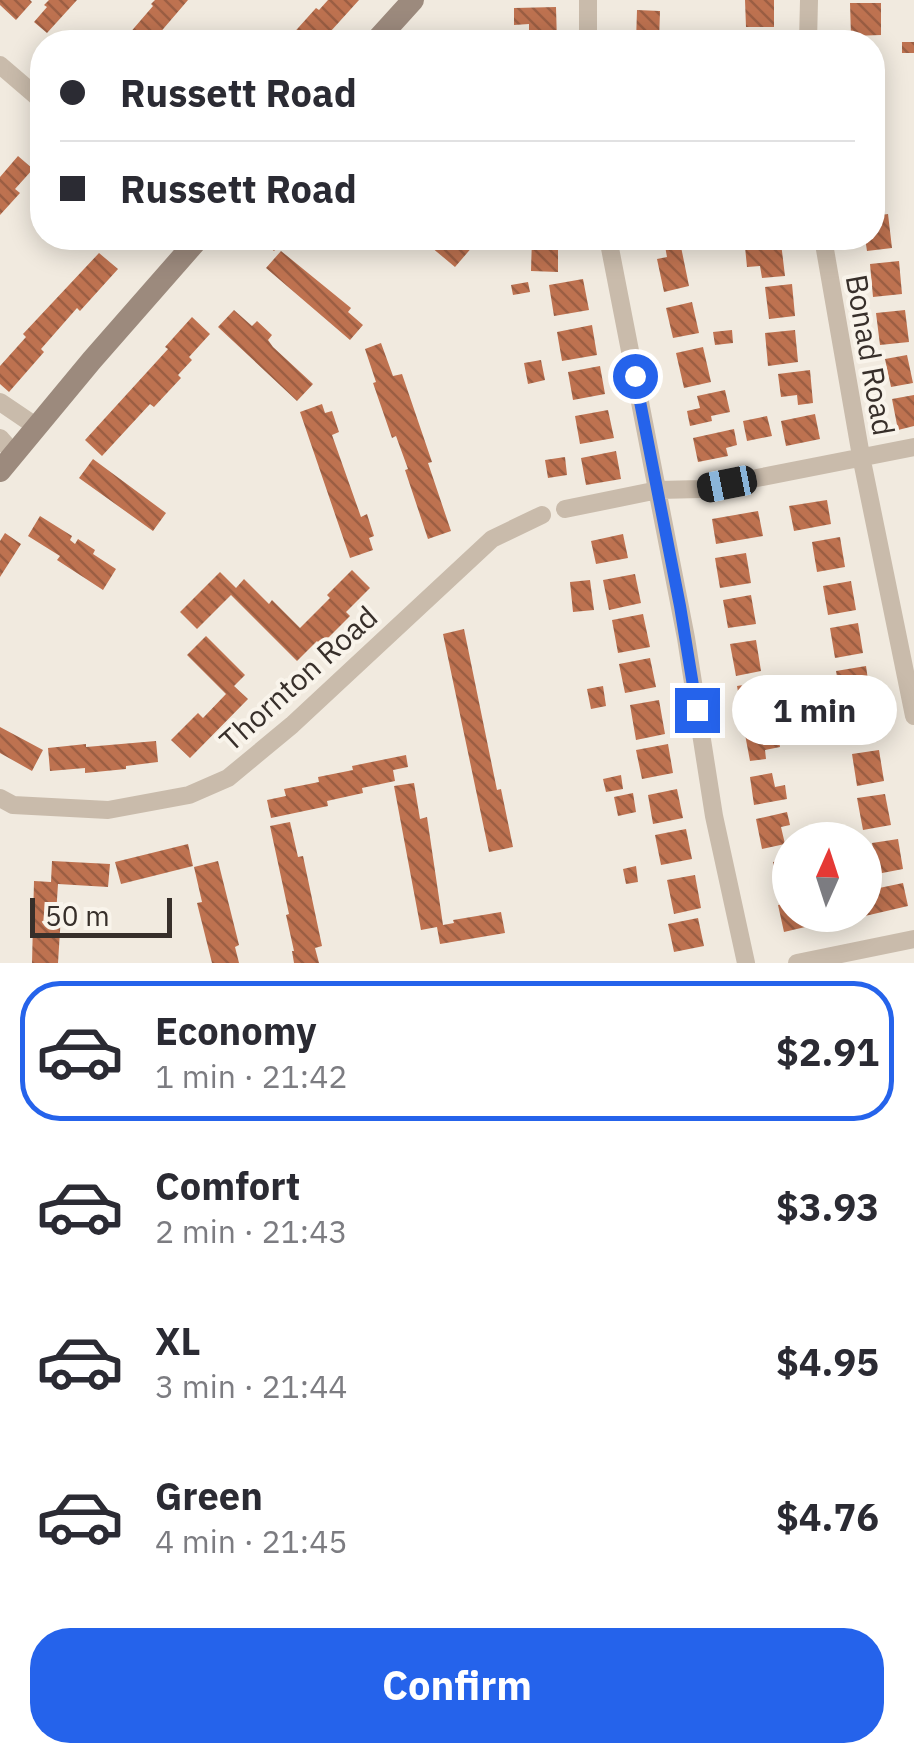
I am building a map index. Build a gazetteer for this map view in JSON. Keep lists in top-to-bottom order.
{
  "streets": {
    "street": ["Bonad Road", "Thornton Road"]
  },
  "scale_bar": "50 m",
  "north": "top",
  "page": {
    "banner": ["Russett Road", "Russett Road"],
    "bubble": "1 min",
    "scale": "50 m",
    "list": [
      {
        "name": "Economy",
        "note": "1 min · 21:42",
        "value": "$2.91"
      },
      {
        "name": "Comfort",
        "note": "2 min · 21:43",
        "value": "$3.93"
      },
      {
        "name": "XL",
        "note": "3 min · 21:44",
        "value": "$4.95"
      },
      {
        "name": "Green",
        "note": "4 min · 21:45",
        "value": "$4.76"
      }
    ],
    "buttons": "Confirm"
  }
}
